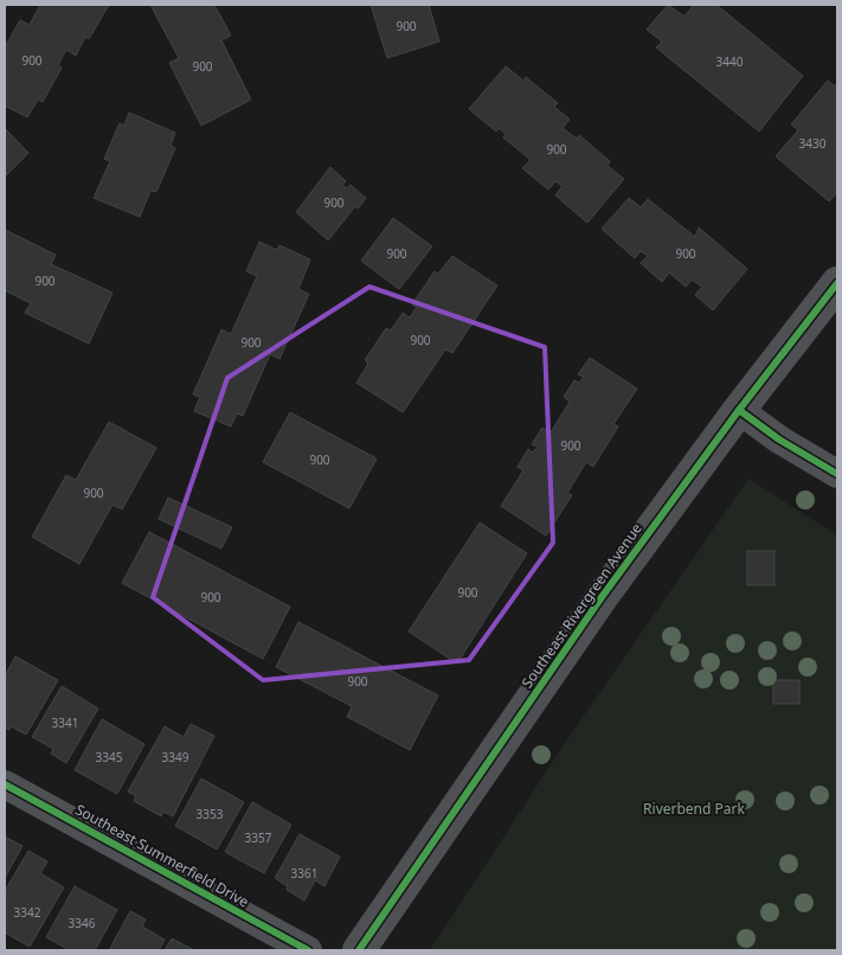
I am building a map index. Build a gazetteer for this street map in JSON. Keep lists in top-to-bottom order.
{
  "streets": {
    "street": ["Southeast Rivergreen Avenue", "Southeast Summerfield Drive"]
  },
  "parks": ["Riverbend Park"],
  "house_numbers": [
    "900",
    "900",
    "3440",
    "900",
    "3430",
    "900",
    "900",
    "900",
    "900",
    "900",
    "900",
    "900",
    "900",
    "900",
    "900",
    "900",
    "900",
    "900",
    "3341",
    "3345",
    "3349",
    "3353",
    "3357",
    "3361",
    "3342",
    "3346"
  ]
}
